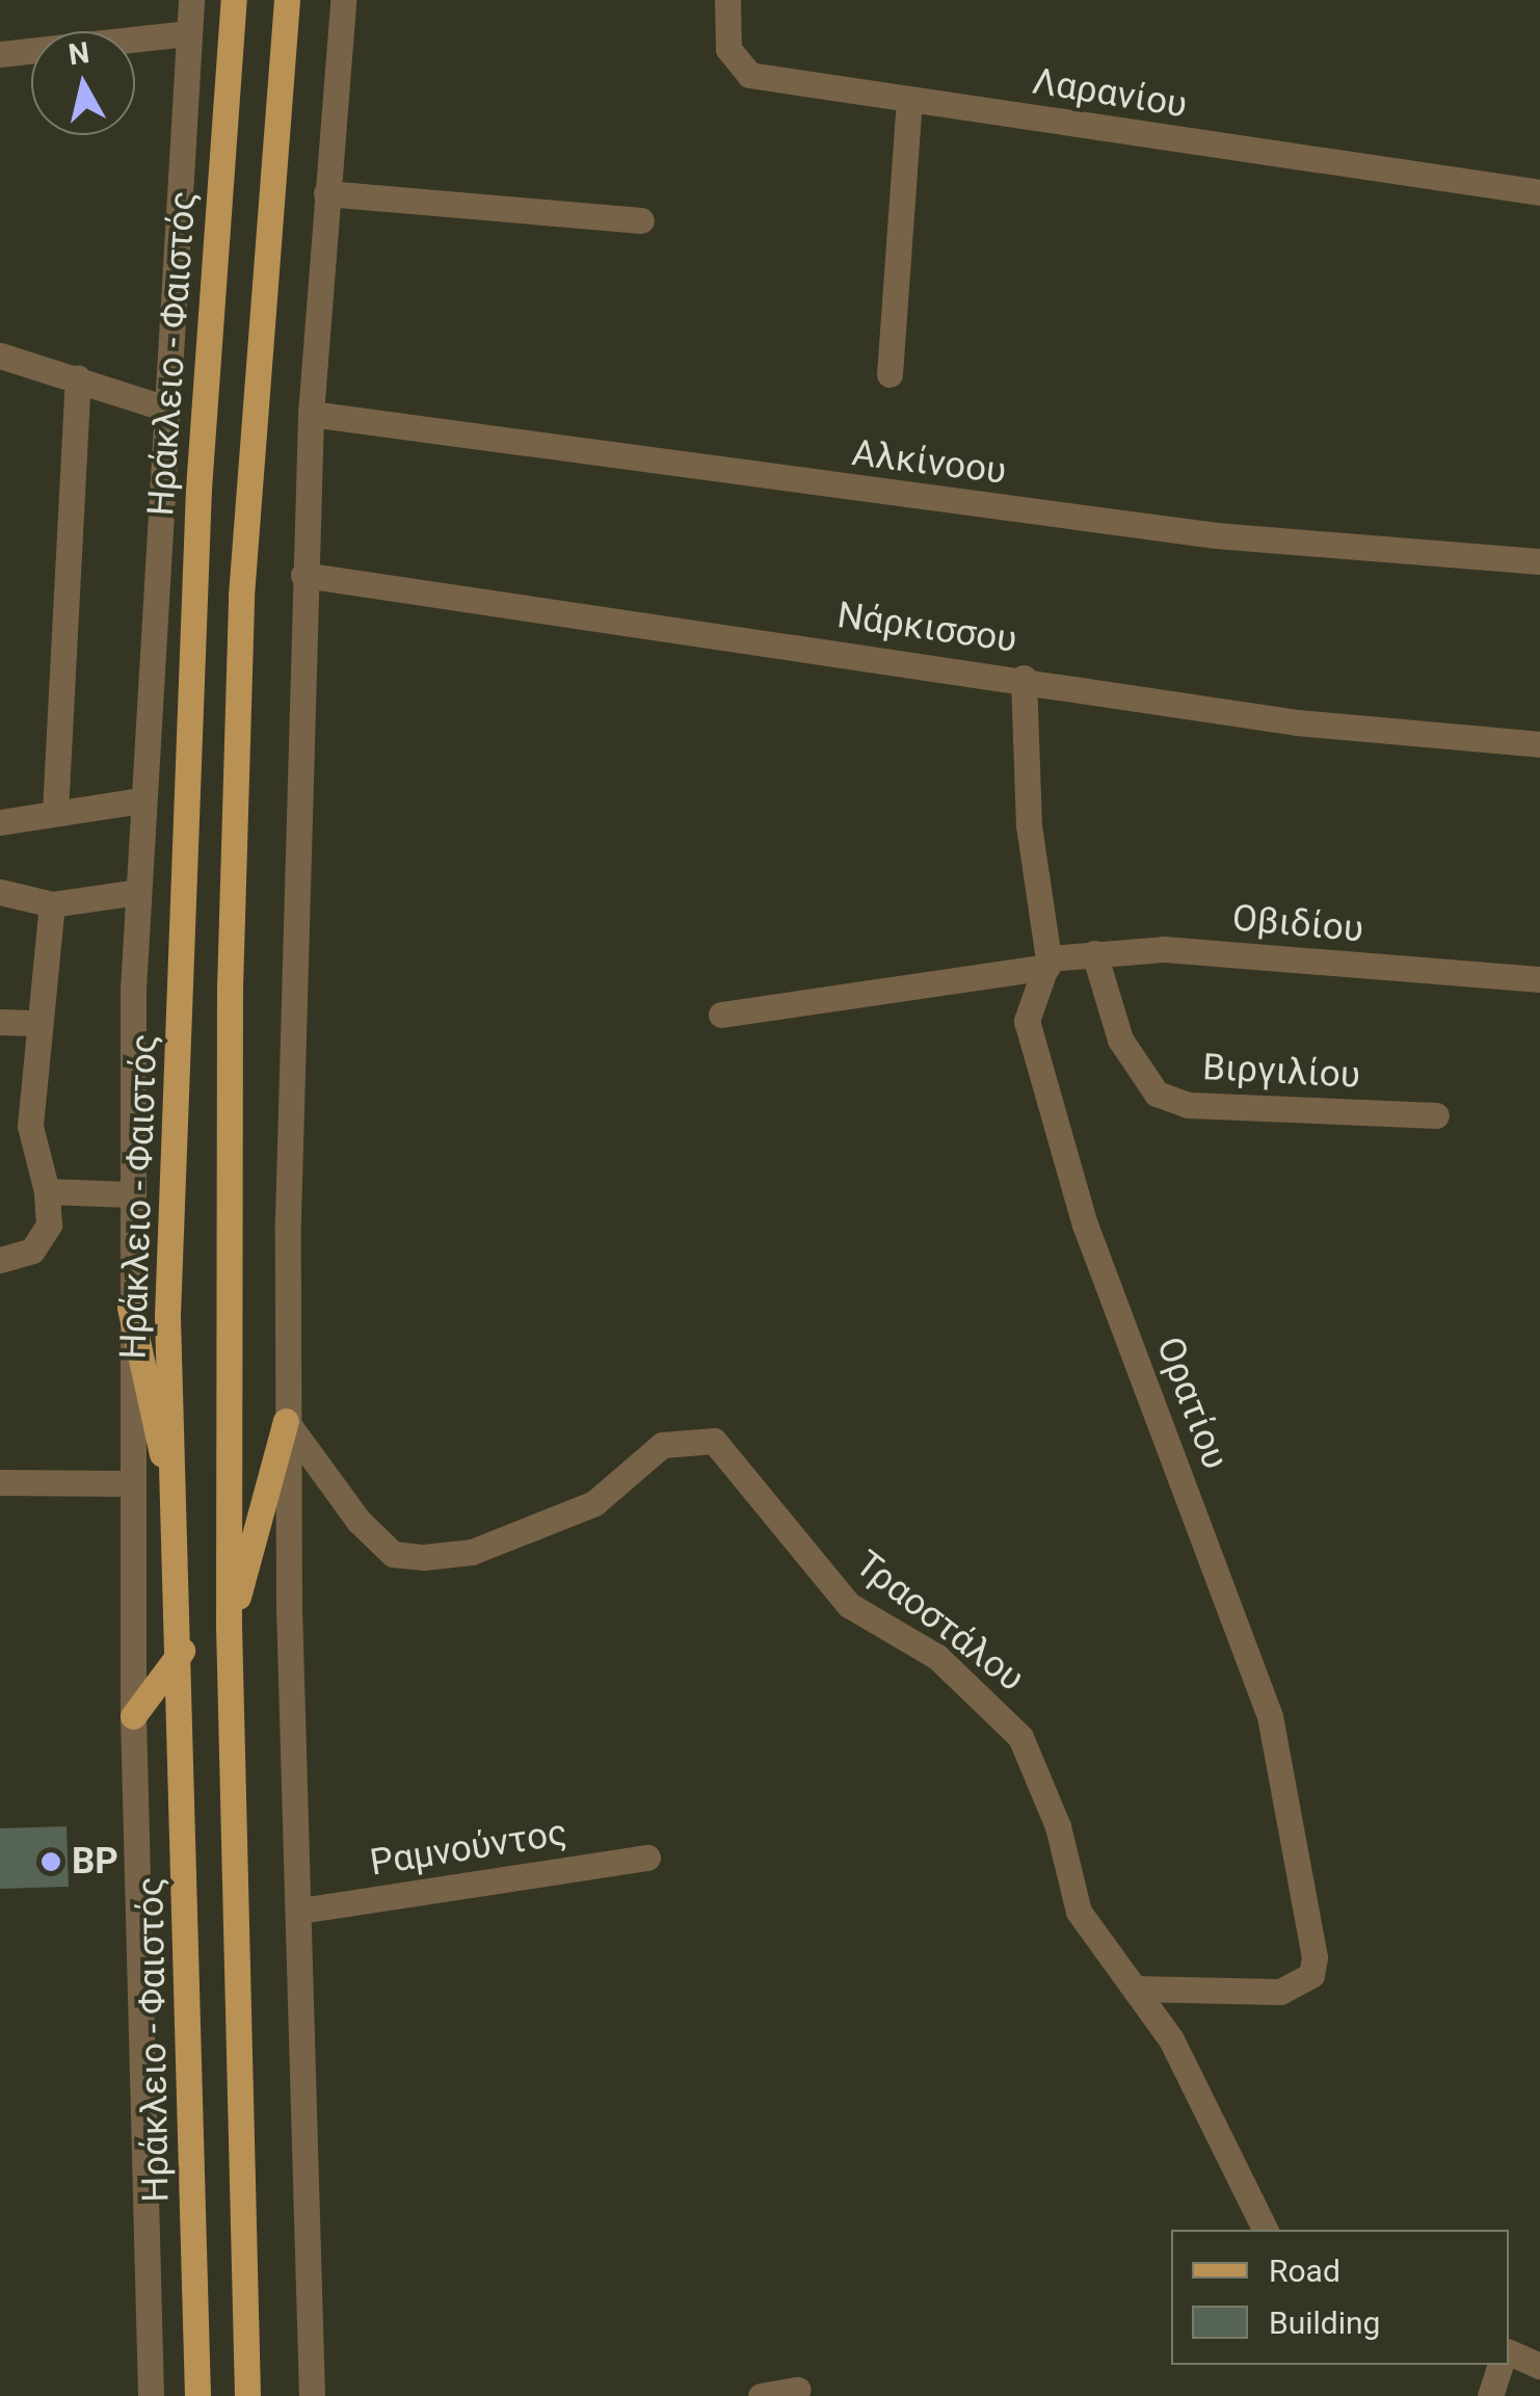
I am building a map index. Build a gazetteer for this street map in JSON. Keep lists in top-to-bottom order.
{
  "streets": {
    "main road": ["Ηράκλειο - Φαιστός"],
    "street": [
      "Λαρανίου",
      "Αλκίνοου",
      "Νάρκισσου",
      "Οβιδίου",
      "Βιργιλίου",
      "Ορατίου",
      "Τραοστάλου",
      "Ραμνούντος"
    ]
  },
  "crossings": [
    ["Νάρκισσου", "Ορατίου"],
    ["Οβιδίου", "Βιργιλίου"],
    ["Οβιδίου", "Ορατίου"],
    ["Ορατίου", "Τραοστάλου"]
  ],
  "places": ["BP"],
  "legend": ["Road", "Building"],
  "north": "top"
}
